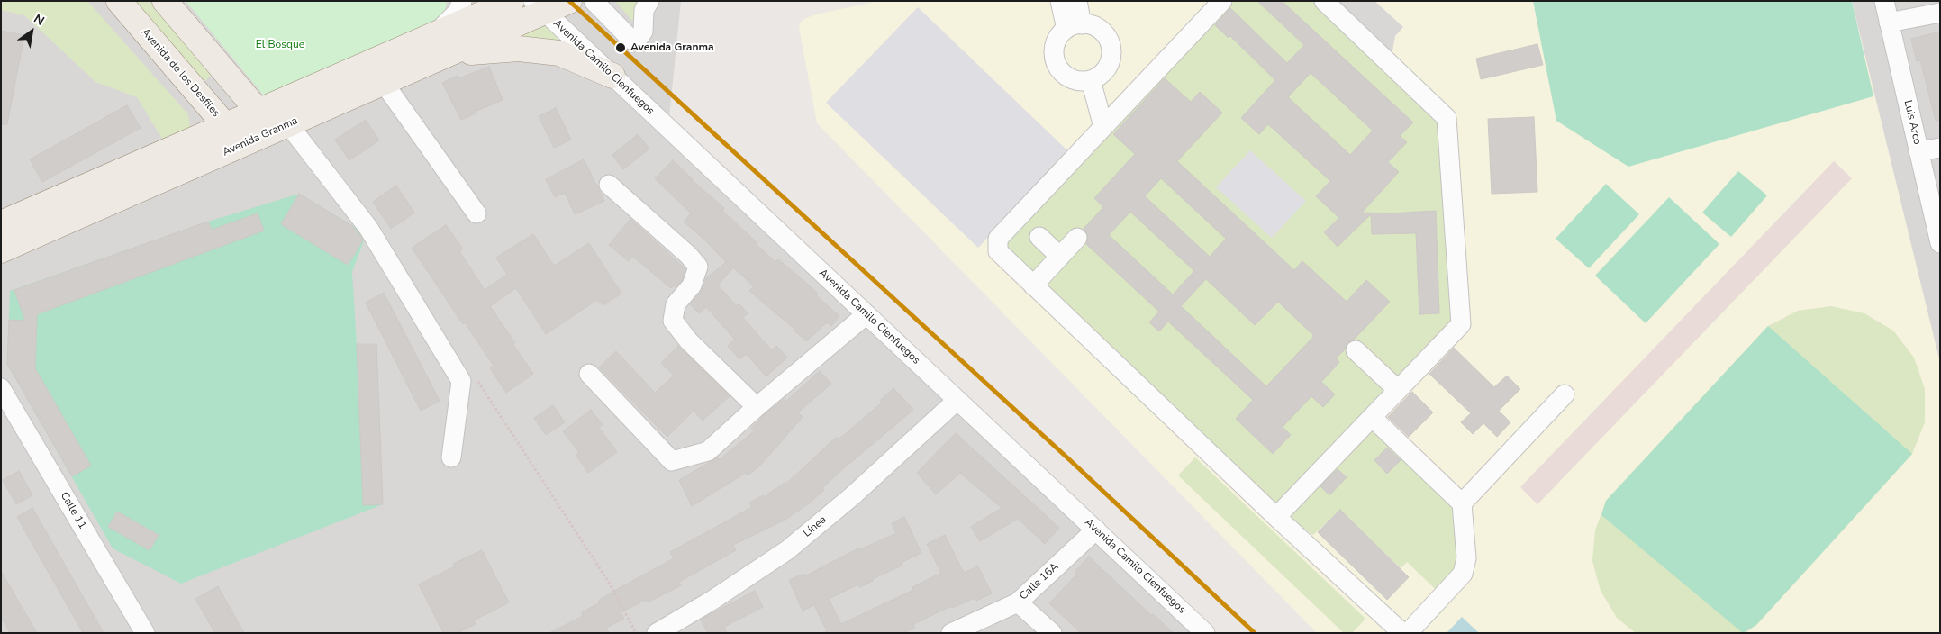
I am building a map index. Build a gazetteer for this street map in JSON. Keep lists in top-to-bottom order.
{
  "streets": {
    "main road": ["Avenida de los Desfiles", "Avenida Granma"],
    "street": [
      "Avenida Camilo Cienfuegos",
      "Luis Arco",
      "Calle 11",
      "Línea",
      "Calle 16A"
    ]
  },
  "crossings": [
    ["Avenida Camilo Cienfuegos", "Avenida Granma"],
    ["Avenida Camilo Cienfuegos", "Línea"],
    ["Avenida Camilo Cienfuegos", "Calle 16A"],
    ["Avenida de los Desfiles", "Avenida Granma"]
  ],
  "parks": ["El Bosque"],
  "places": ["Avenida Granma"],
  "north": "top right"
}
